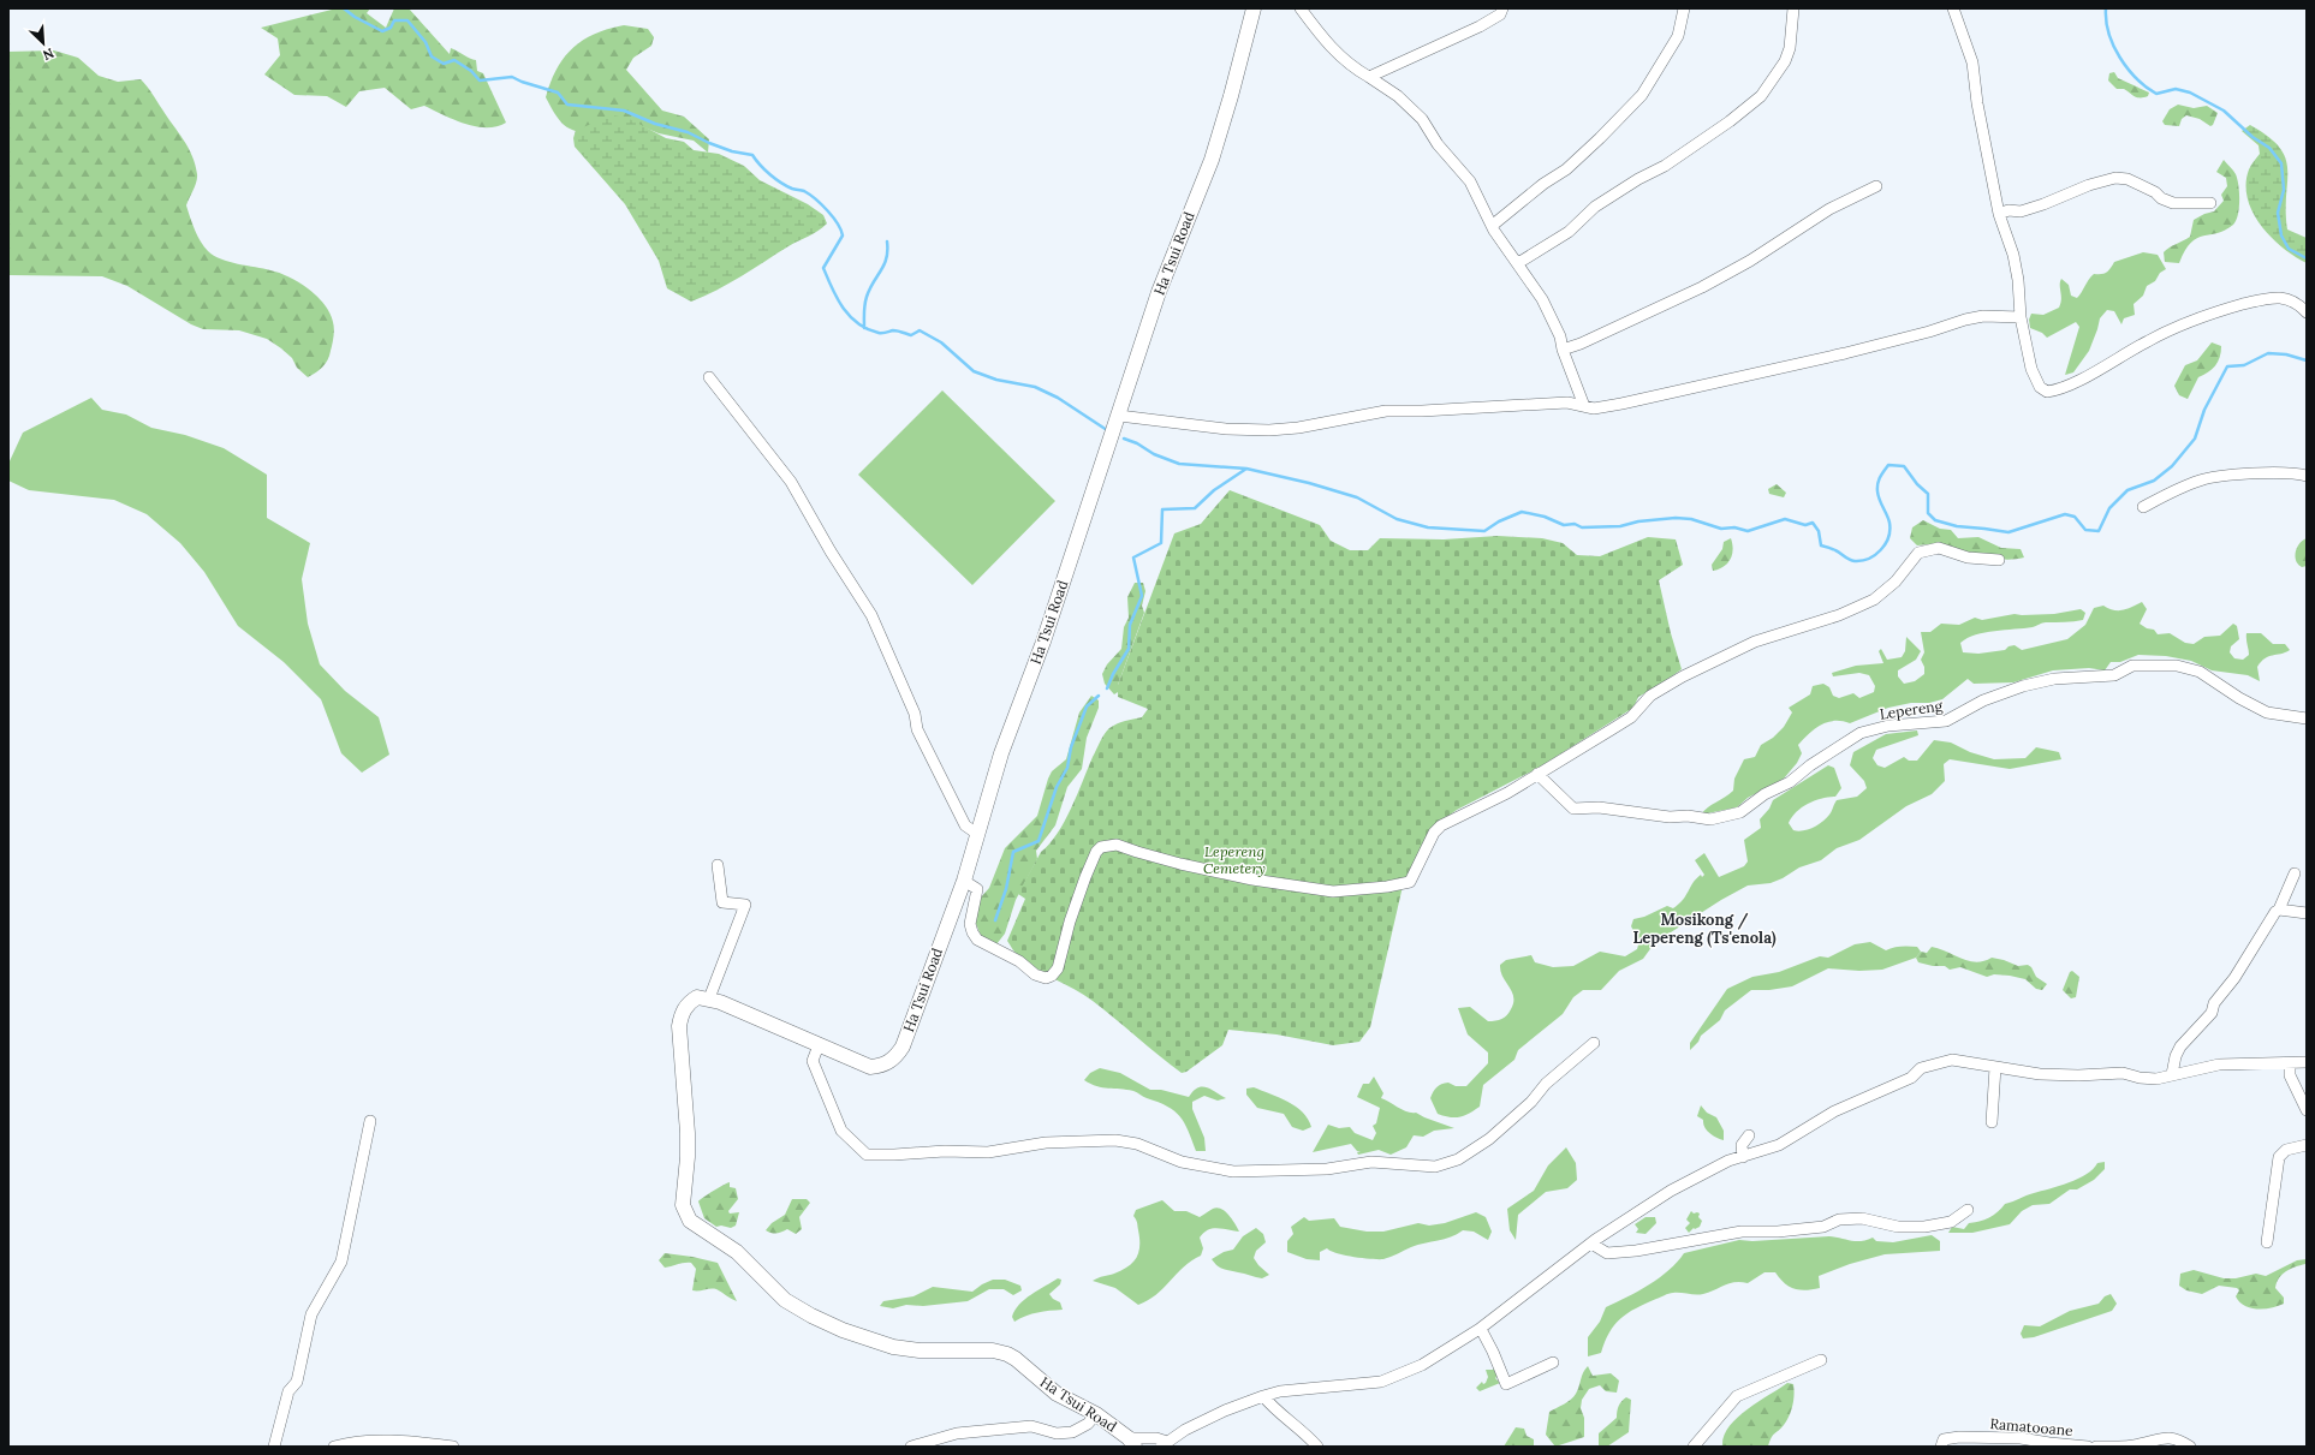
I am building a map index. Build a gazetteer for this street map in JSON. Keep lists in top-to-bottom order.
{
  "streets": {
    "street": ["Ha Tsui Road", "Lepereng", "Ramatooane"]
  },
  "districts": ["Mosikong / Lepereng (Ts'enola)"],
  "parks": ["Lepereng Cemetery"],
  "north": "bottom right"
}
